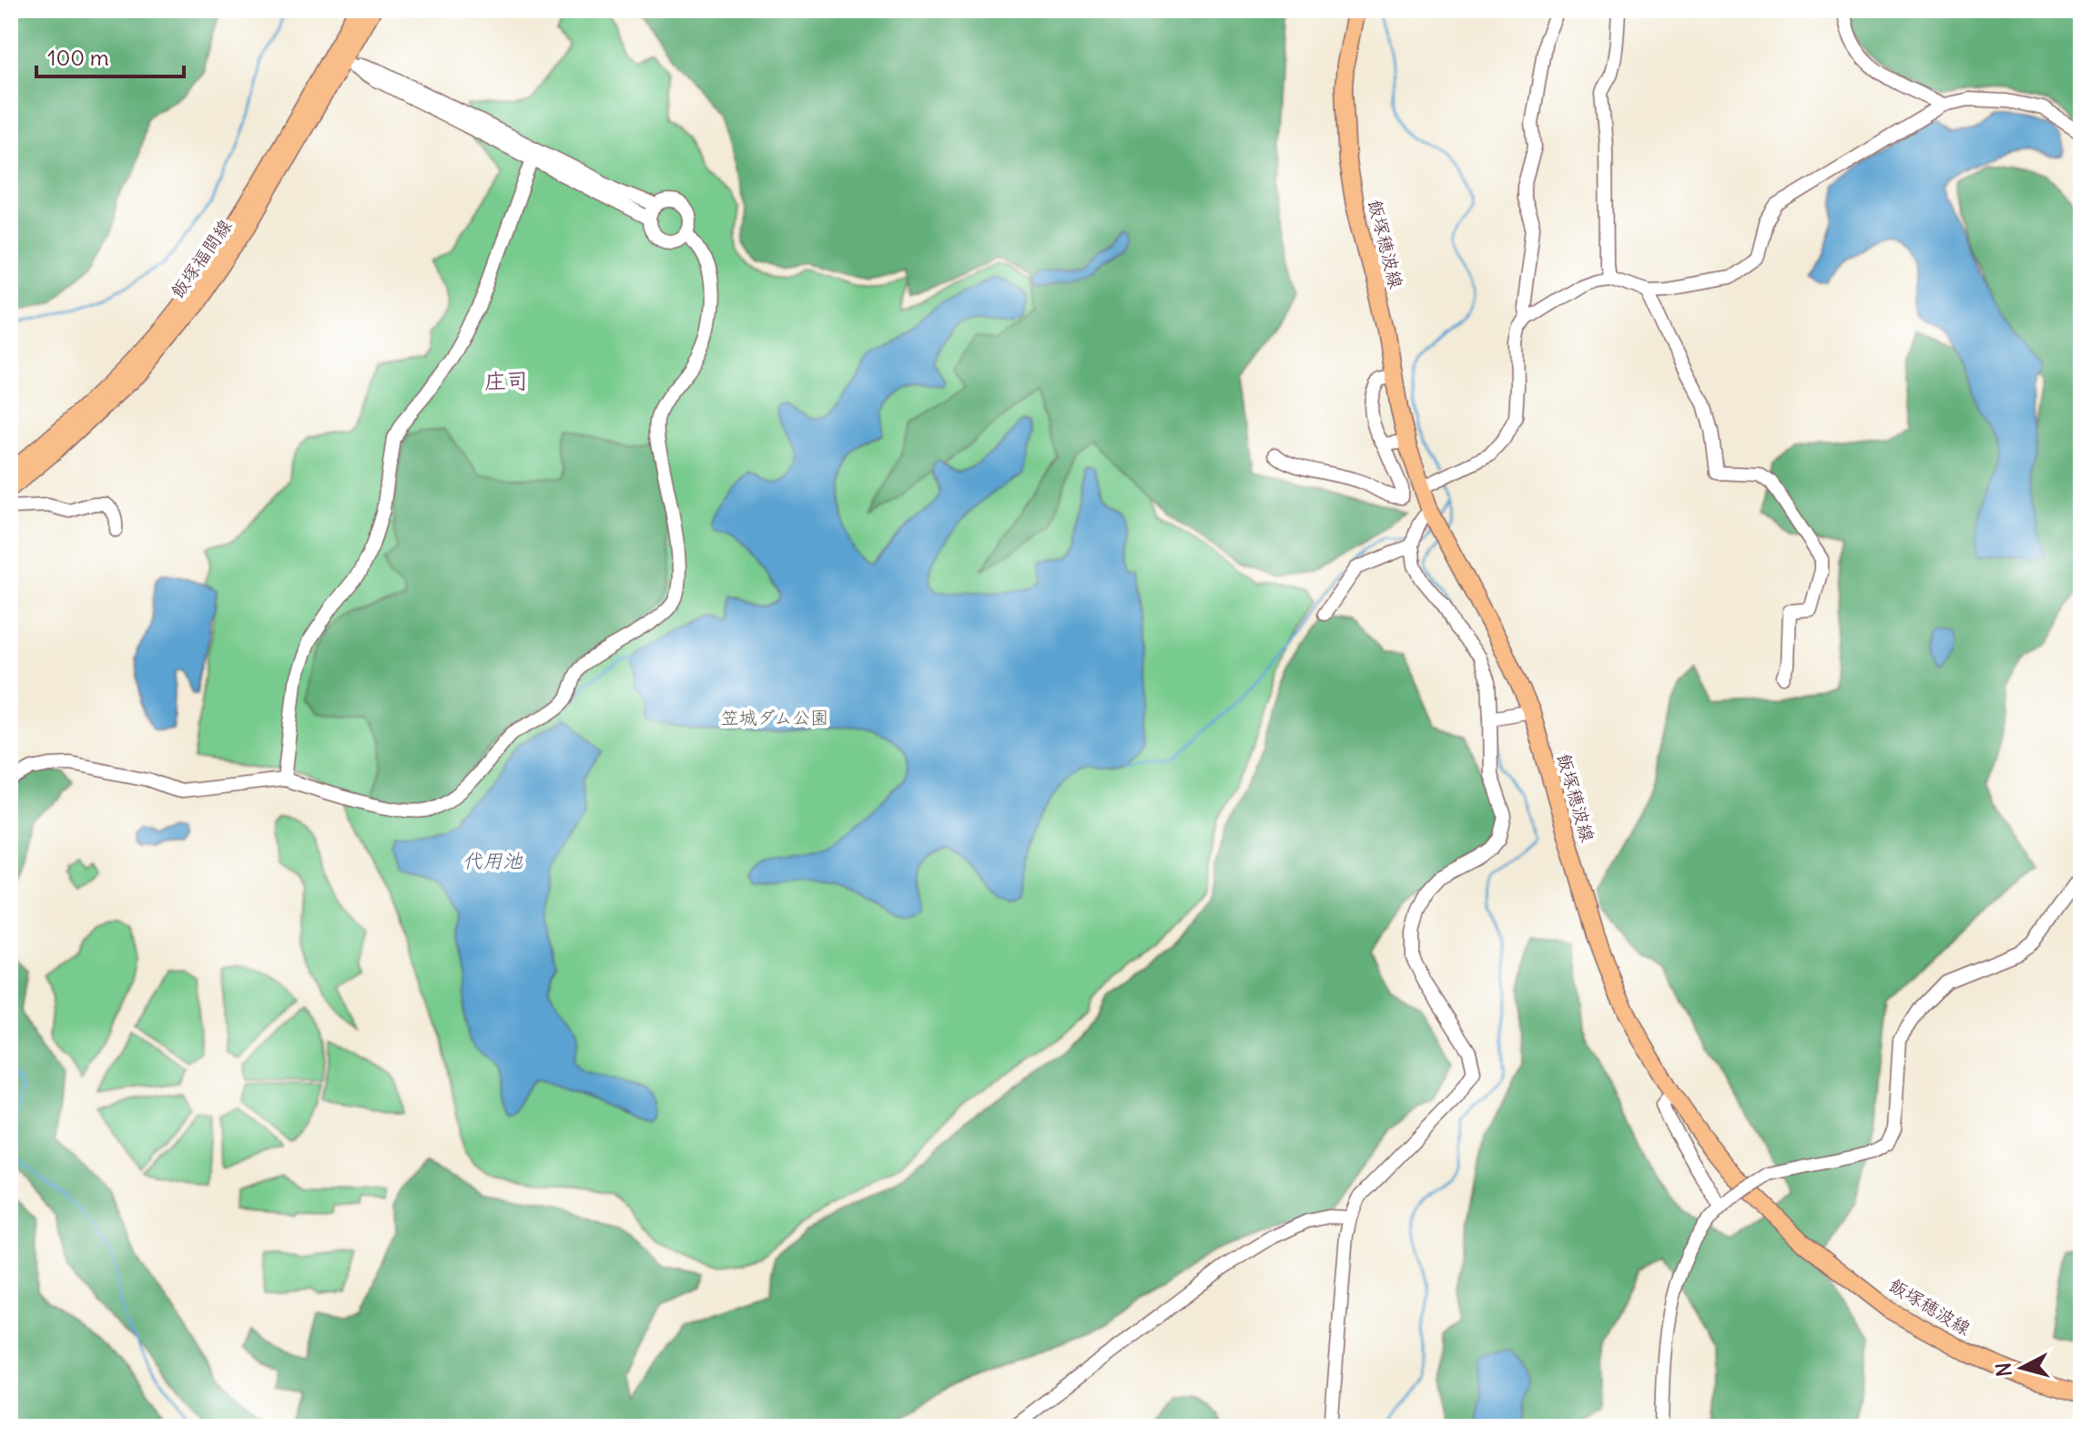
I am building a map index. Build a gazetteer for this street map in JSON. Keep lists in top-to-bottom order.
{
  "streets": {
    "main road": ["飯塚穂波線", "飯塚福間線"]
  },
  "districts": ["庄司"],
  "water": ["代用池"],
  "parks": ["笠城ダム公園"],
  "scale_bar": "100 m",
  "north": "left"
}
